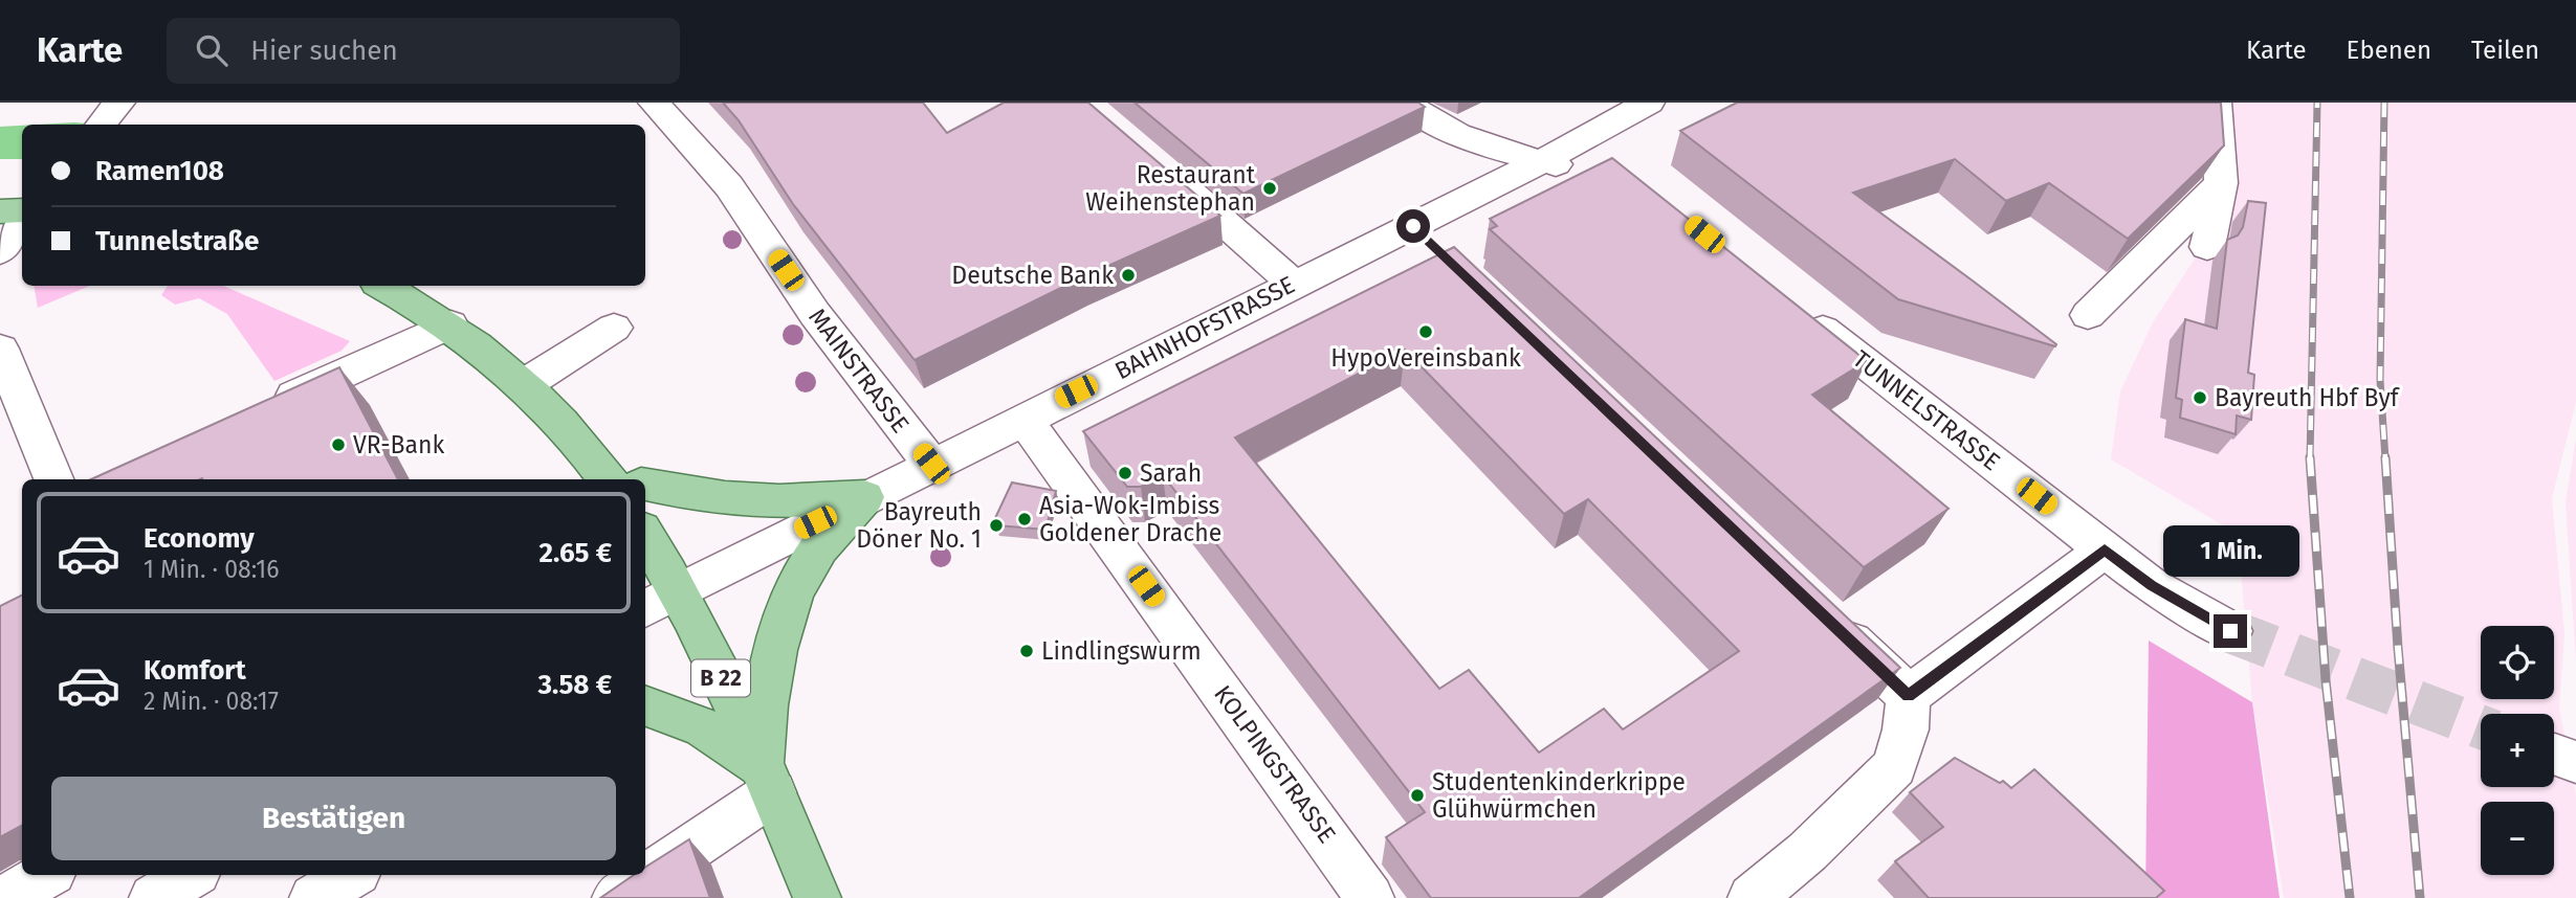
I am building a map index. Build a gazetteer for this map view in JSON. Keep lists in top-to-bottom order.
{
  "streets": {
    "main road": ["B 22"],
    "street": [
      "BAHNHOFSTRASSE",
      "MAINSTRASSE",
      "TUNNELSTRASSE",
      "KOLPINGSTRASSE"
    ]
  },
  "crossings": [
    ["BAHNHOFSTRASSE", "MAINSTRASSE"],
    ["BAHNHOFSTRASSE", "B 22"],
    ["BAHNHOFSTRASSE", "KOLPINGSTRASSE"]
  ],
  "places": [
    "Restaurant Weihenstephan",
    "Deutsche Bank",
    "HypoVereinsbank",
    "Bayreuth Hbf Byf",
    "VR-Bank",
    "Sarah",
    "Asia-Wok-Imbiss Goldener Drache",
    "Bayreuth Döner No. 1",
    "Lindlingswurm",
    "Studentenkinderkrippe Glühwürmchen"
  ],
  "page": {
    "header": "Karte",
    "search": "Hier suchen",
    "nav": ["Karte", "Ebenen", "Teilen"],
    "banner": ["Ramen108", "Tunnelstraße"],
    "list": [
      {
        "name": "Economy",
        "note": "1 Min. · 08:16",
        "value": "2.65 €"
      },
      {
        "name": "Komfort",
        "note": "2 Min. · 08:17",
        "value": "3.58 €"
      }
    ],
    "bubble": "1 Min.",
    "map_buttons": ["+", "−"],
    "buttons": "Bestätigen"
  }
}
